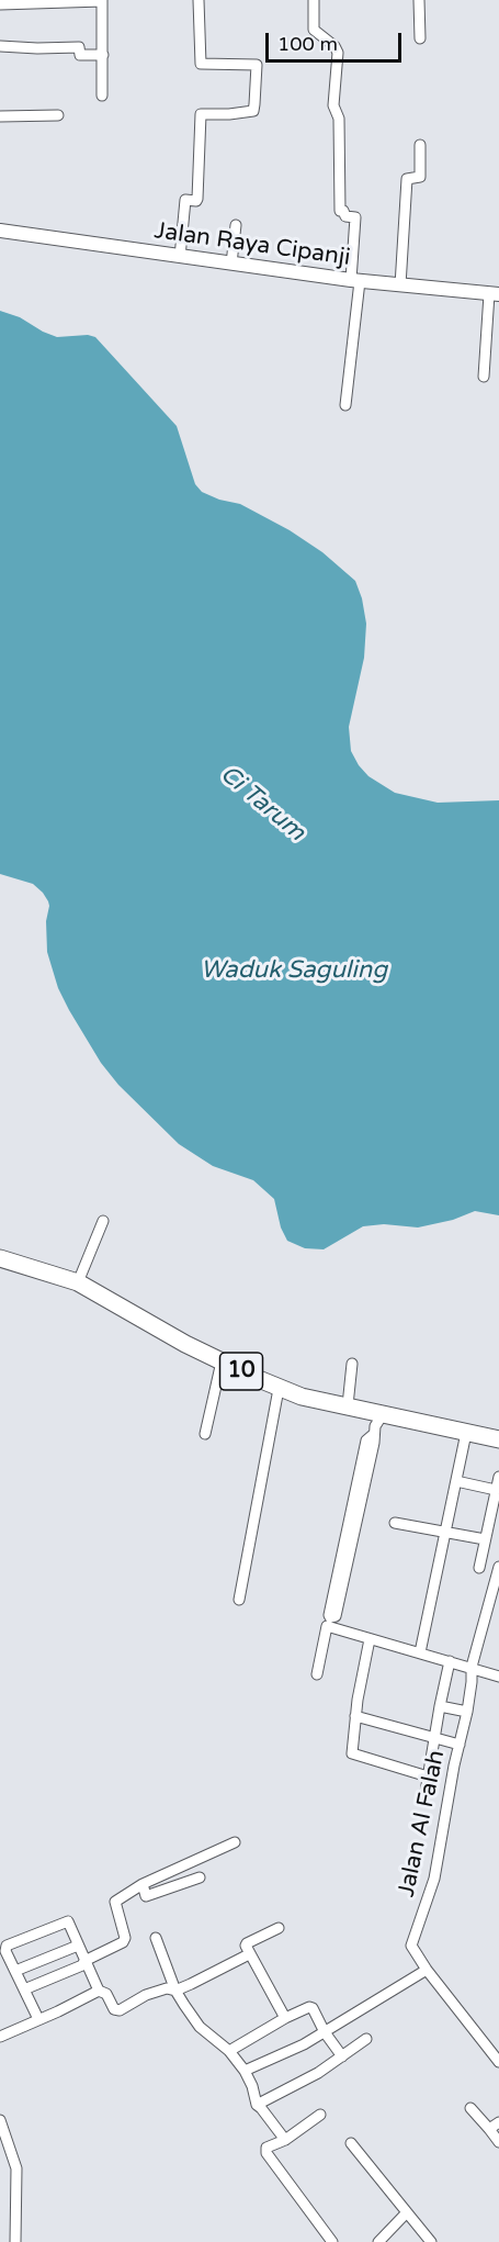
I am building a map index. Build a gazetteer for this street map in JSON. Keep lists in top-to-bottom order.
{
  "streets": {
    "highway": ["10"],
    "main road": ["Jalan Raya Cipanji"],
    "street": ["Jalan Al Falah"]
  },
  "water": ["Ci Tarum", "Waduk Saguling"],
  "scale_bar": "100 m"
}
